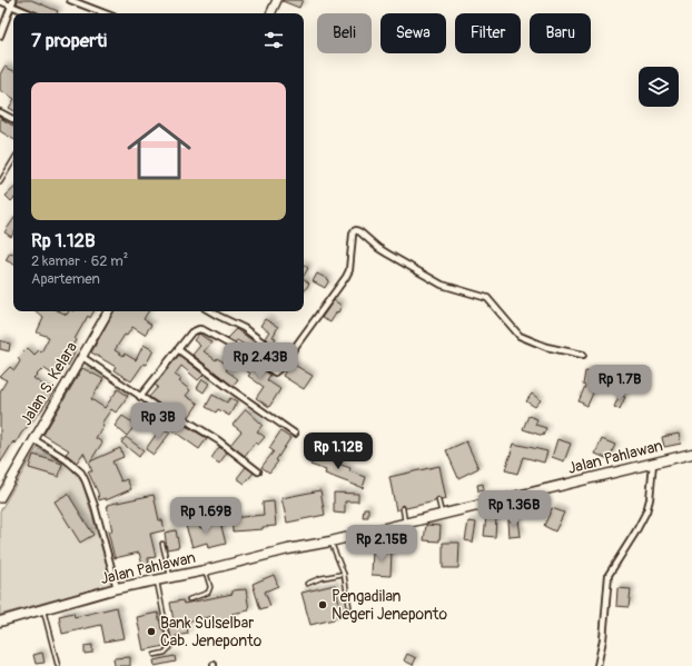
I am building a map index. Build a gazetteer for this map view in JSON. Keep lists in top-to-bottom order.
{
  "streets": {
    "highway": ["Jalan Pahlawan"],
    "main road": ["Jalan S. Kelara"]
  },
  "places": ["Pengadilan Negeri Jeneponto", "Bank Sulselbar Cab. Jeneponto"],
  "page": {
    "chip": [
      "Beli",
      "Sewa",
      "Filter",
      "Baru"
    ],
    "heading": "7 properti",
    "list": [
      {
        "name": "Rp 1.12B",
        "note": "2 kamar · 62 m² · Apartemen"
      }
    ],
    "price": [
      "Rp 2.43B",
      "Rp 1.7B",
      "Rp 3B",
      "Rp 1.12B",
      "Rp 1.36B",
      "Rp 1.69B",
      "Rp 2.15B"
    ]
  }
}
